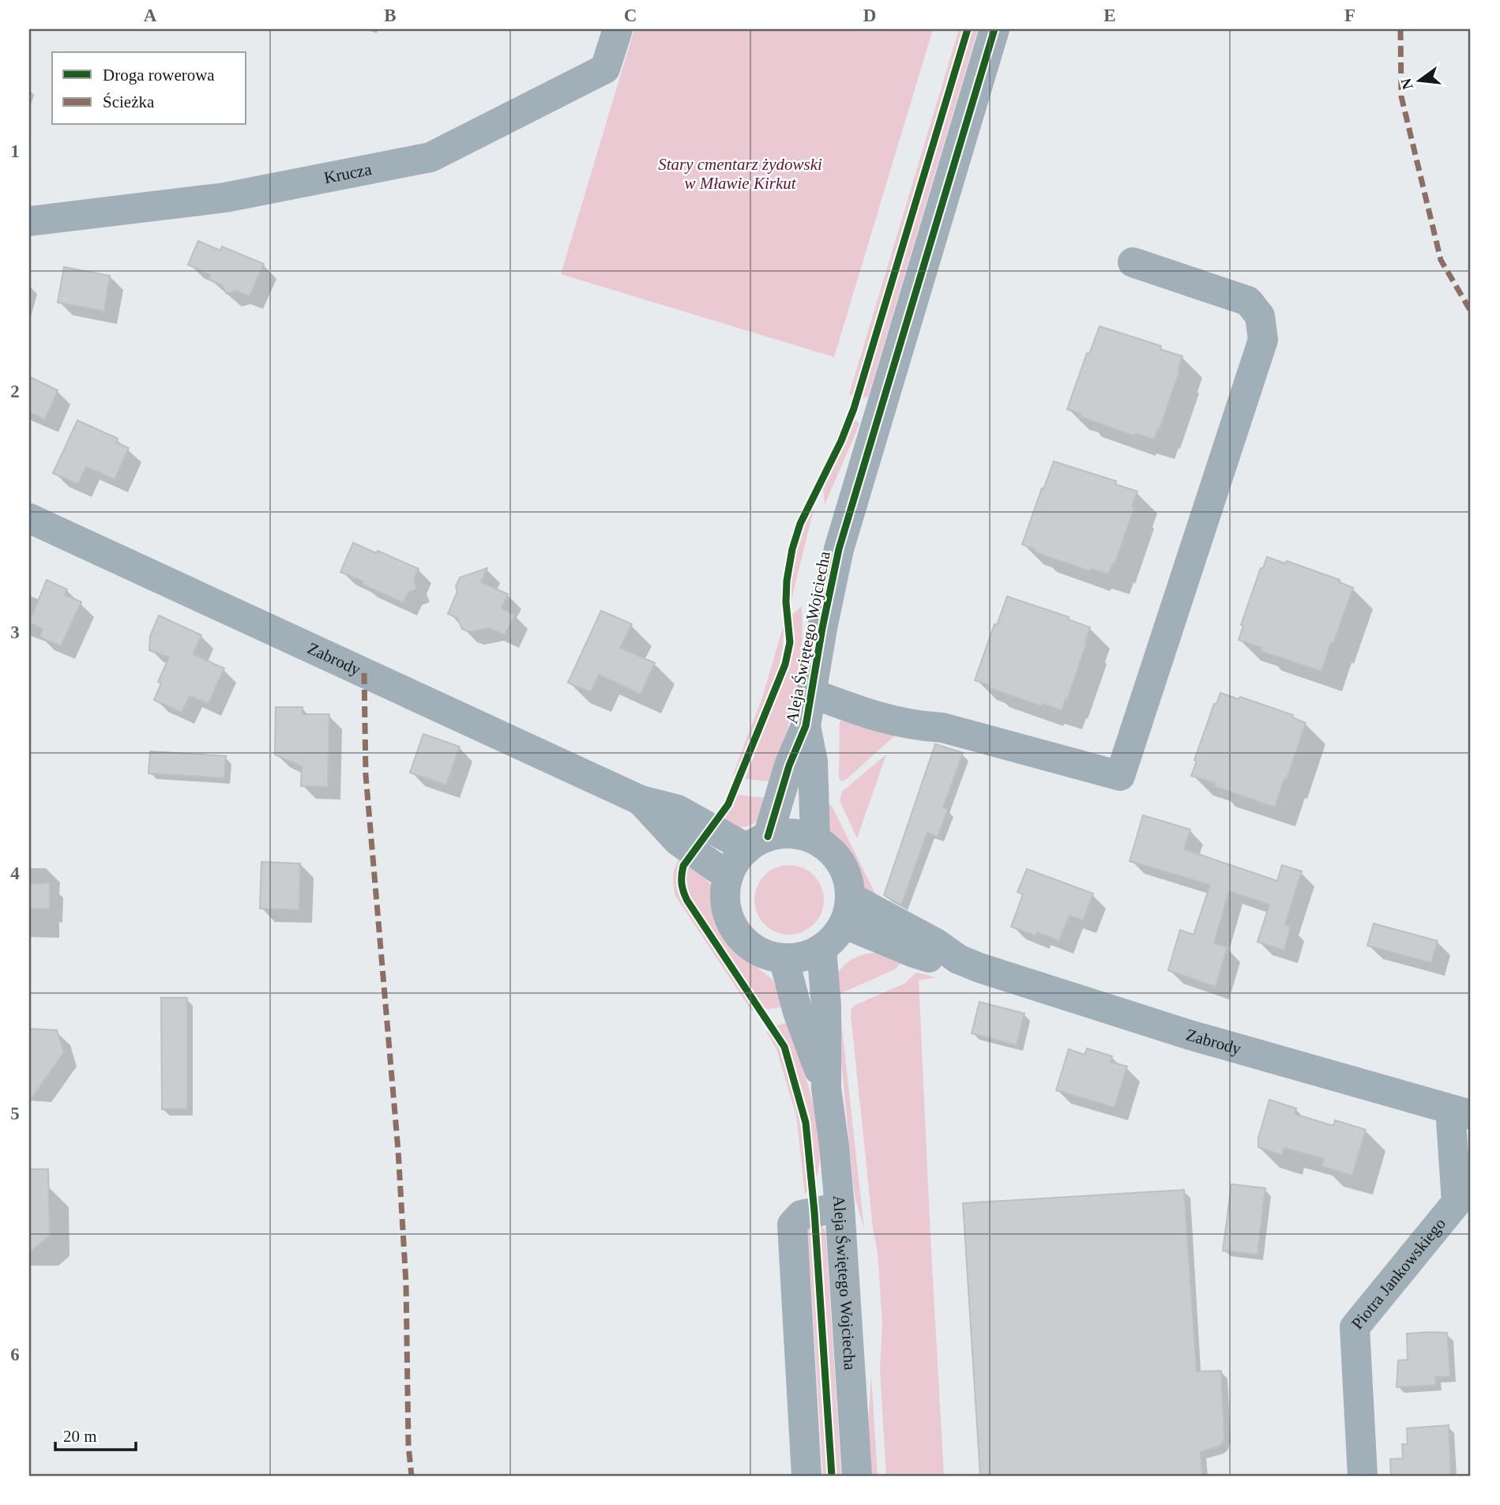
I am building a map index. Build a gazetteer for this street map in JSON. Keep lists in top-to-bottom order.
{
  "streets": {
    "street": [
      "Krucza",
      "Aleja Świętego Wojciecha",
      "Zabrody",
      "Piotra Jankowskiego"
    ]
  },
  "crossings": [
    ["Aleja Świętego Wojciecha", "Zabrody"],
    ["Zabrody", "Piotra Jankowskiego"]
  ],
  "parks": ["Stary cmentarz żydowski w Mławie Kirkut"],
  "legend": ["Droga rowerowa", "Ścieżka"],
  "scale_bar": "20 m",
  "north": "left",
  "grid": {
    "columns": [
      "A",
      "B",
      "C",
      "D",
      "E",
      "F"
    ],
    "rows": [
      "1",
      "2",
      "3",
      "4",
      "5",
      "6"
    ]
  }
}
